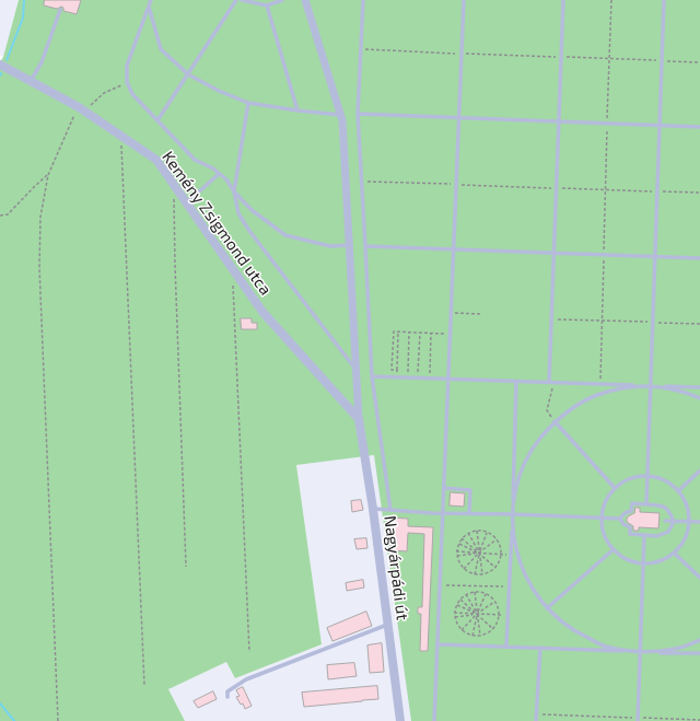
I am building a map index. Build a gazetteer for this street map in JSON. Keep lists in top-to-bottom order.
{
  "streets": {
    "street": ["Kemény Zsigmond utca", "Nagyárpádi út"]
  },
  "crossings": [
    ["Kemény Zsigmond utca", "Nagyárpádi út"]
  ]
}
